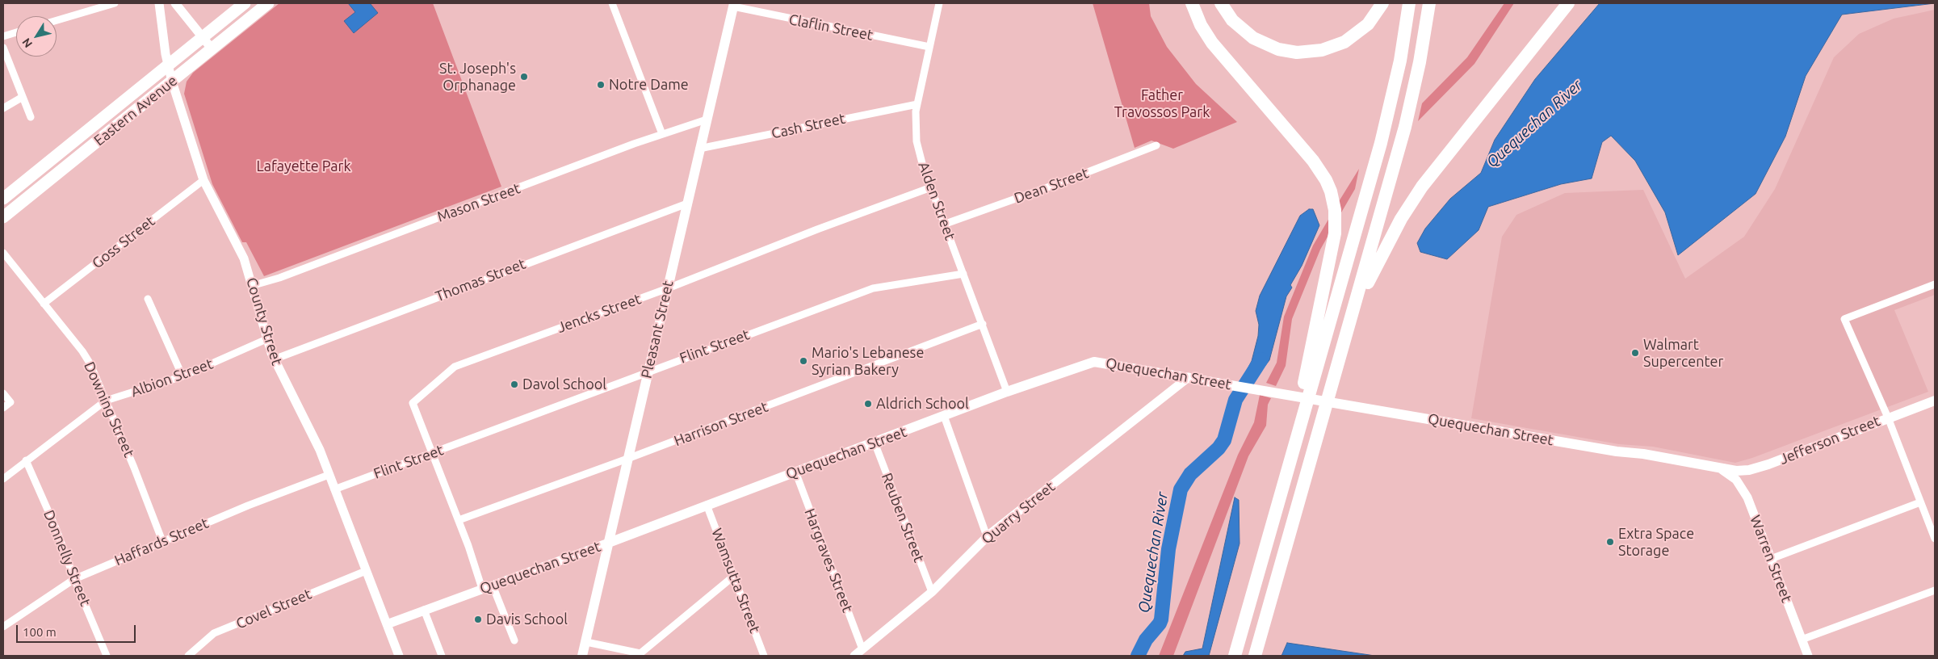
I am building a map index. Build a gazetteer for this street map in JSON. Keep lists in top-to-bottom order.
{
  "streets": {
    "main road": [
      "Eastern Avenue",
      "Pleasant Street",
      "Quequechan Street",
      "Jefferson Street"
    ],
    "street": [
      "Claflin Street",
      "Cash Street",
      "Dean Street",
      "Alden Street",
      "Mason Street",
      "Goss Street",
      "Thomas Street",
      "Jencks Street",
      "County Street",
      "Flint Street",
      "Albion Street",
      "Downing Street",
      "Harrison Street",
      "Quarry Street",
      "Reuben Street",
      "Haffards Street",
      "Donnelly Street",
      "Warren Street",
      "Hargraves Street",
      "Wamsutta Street",
      "Covel Street"
    ]
  },
  "crossings": [
    ["Claflin Street", "Alden Street"],
    ["Claflin Street", "Pleasant Street"],
    ["Eastern Avenue", "County Street"],
    ["Cash Street", "Alden Street"],
    ["Cash Street", "Pleasant Street"],
    ["Dean Street", "Alden Street"],
    ["Alden Street", "Jencks Street"],
    ["Alden Street", "Flint Street"],
    ["Alden Street", "Quequechan Street"],
    ["Alden Street", "Harrison Street"],
    ["Mason Street", "County Street"],
    ["Mason Street", "Pleasant Street"],
    ["Goss Street", "County Street"],
    ["Goss Street", "Downing Street"],
    ["Thomas Street", "County Street"],
    ["Thomas Street", "Pleasant Street"],
    ["Jencks Street", "Pleasant Street"],
    ["Jencks Street", "Flint Street"],
    ["County Street", "Flint Street"],
    ["County Street", "Quequechan Street"],
    ["County Street", "Albion Street"],
    ["County Street", "Haffards Street"],
    ["County Street", "Covel Street"],
    ["Pleasant Street", "Flint Street"],
    ["Pleasant Street", "Quequechan Street"],
    ["Pleasant Street", "Harrison Street"],
    ["Quequechan Street", "Jefferson Street"],
    ["Quequechan Street", "Quarry Street"],
    ["Quequechan Street", "Reuben Street"],
    ["Quequechan Street", "Warren Street"],
    ["Quequechan Street", "Hargraves Street"],
    ["Quequechan Street", "Wamsutta Street"],
    ["Albion Street", "Downing Street"],
    ["Albion Street", "Donnelly Street"],
    ["Downing Street", "Haffards Street"],
    ["Jefferson Street", "Warren Street"],
    ["Quarry Street", "Reuben Street"],
    ["Quarry Street", "Hargraves Street"],
    ["Haffards Street", "Donnelly Street"]
  ],
  "water": ["Quequechan River"],
  "parks": ["Father Travossos Park", "Lafayette Park"],
  "places": [
    "St. Joseph's Orphanage",
    "Notre Dame",
    "Walmart Supercenter",
    "Mario's Lebanese Syrian Bakery",
    "Davol School",
    "Aldrich School",
    "Extra Space Storage",
    "Davis School"
  ],
  "scale_bar": "100 m",
  "north": "bottom left"
}
